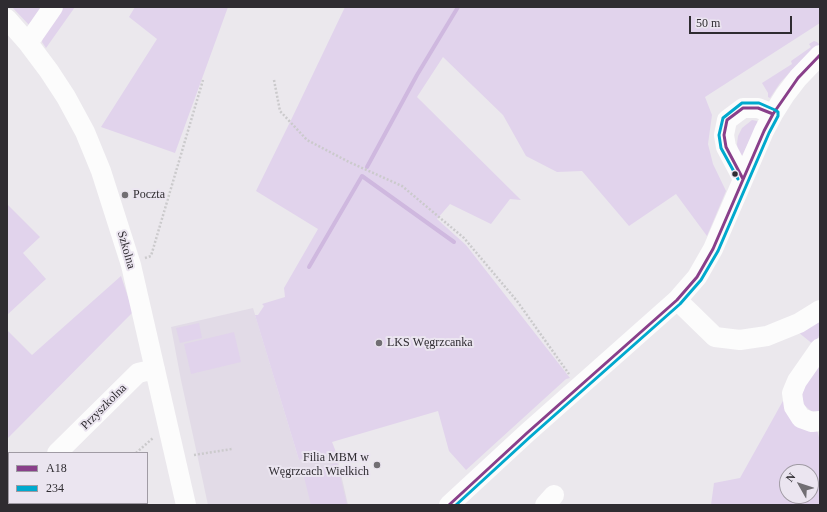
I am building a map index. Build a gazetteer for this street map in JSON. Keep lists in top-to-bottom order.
{
  "streets": {
    "street": ["Szkolna", "Przyszkolna"]
  },
  "crossings": [
    ["Szkolna", "Przyszkolna"]
  ],
  "places": ["Poczta", "LKS Węgrzcanka", "Filia MBM w Węgrzcach Wielkich"],
  "lines": ["transit line A18", "transit line 234"],
  "legend": ["A18", "234"],
  "scale_bar": "50 m",
  "north": "top left"
}
